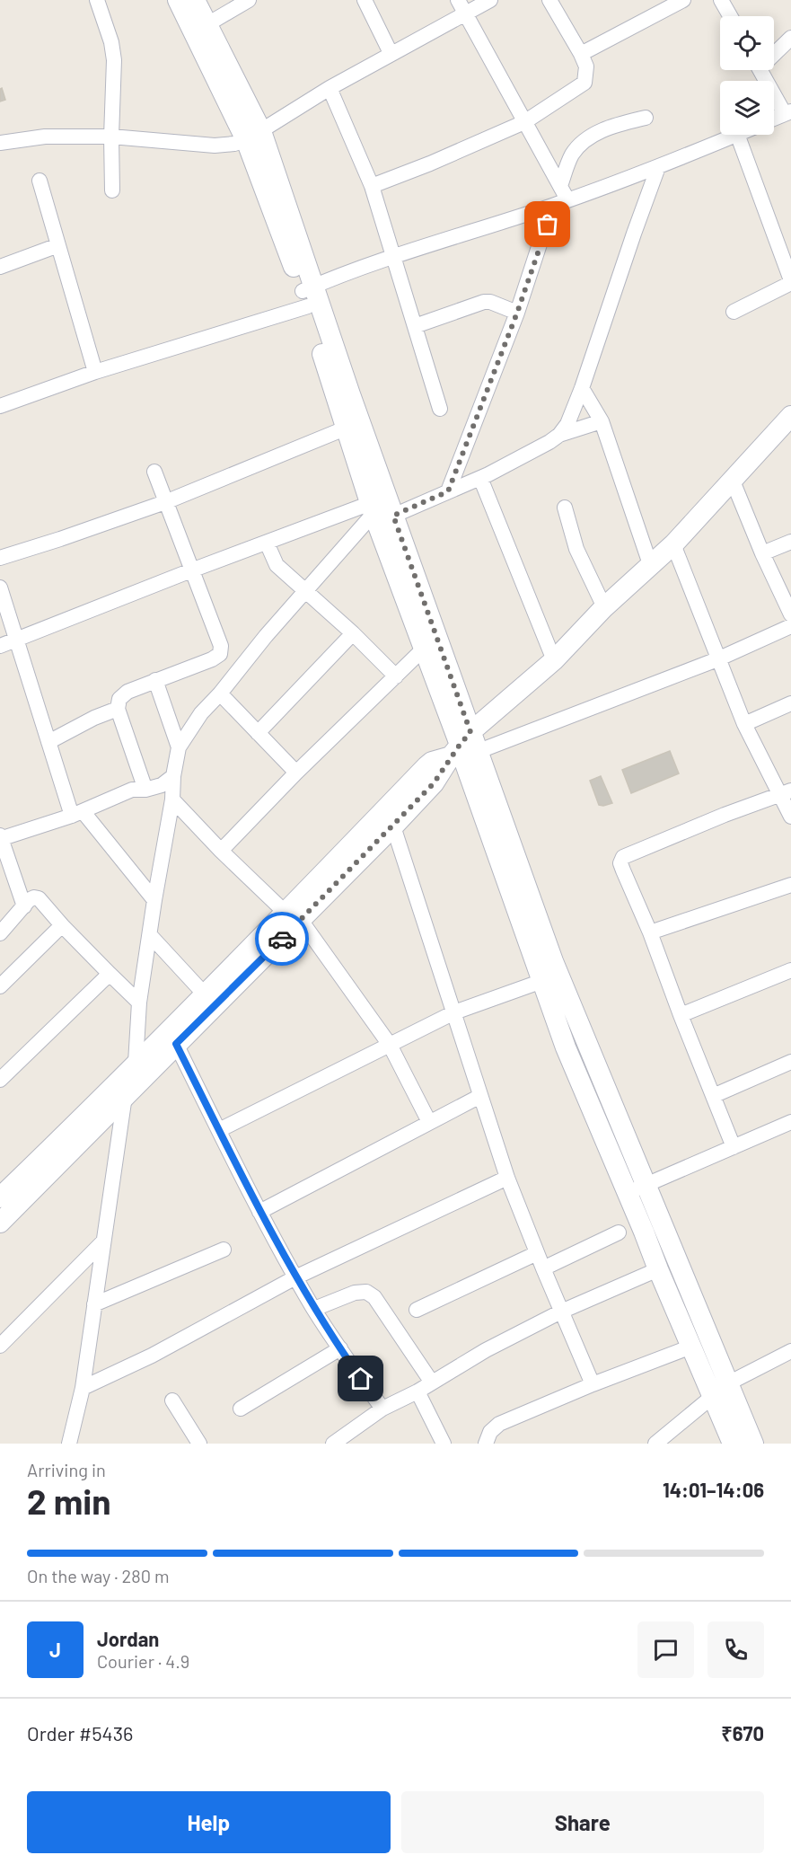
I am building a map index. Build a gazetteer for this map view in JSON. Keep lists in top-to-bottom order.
{
  "page": {
    "heading": ["2 min", "Arriving in", "14:01–14:06"],
    "panel": [
      "Jordan",
      "Courier · 4.9",
      "Order #5436",
      "₹670"
    ],
    "bar": "On the way · 280 m",
    "round": "J",
    "buttons": ["Help", "Share"]
  }
}
